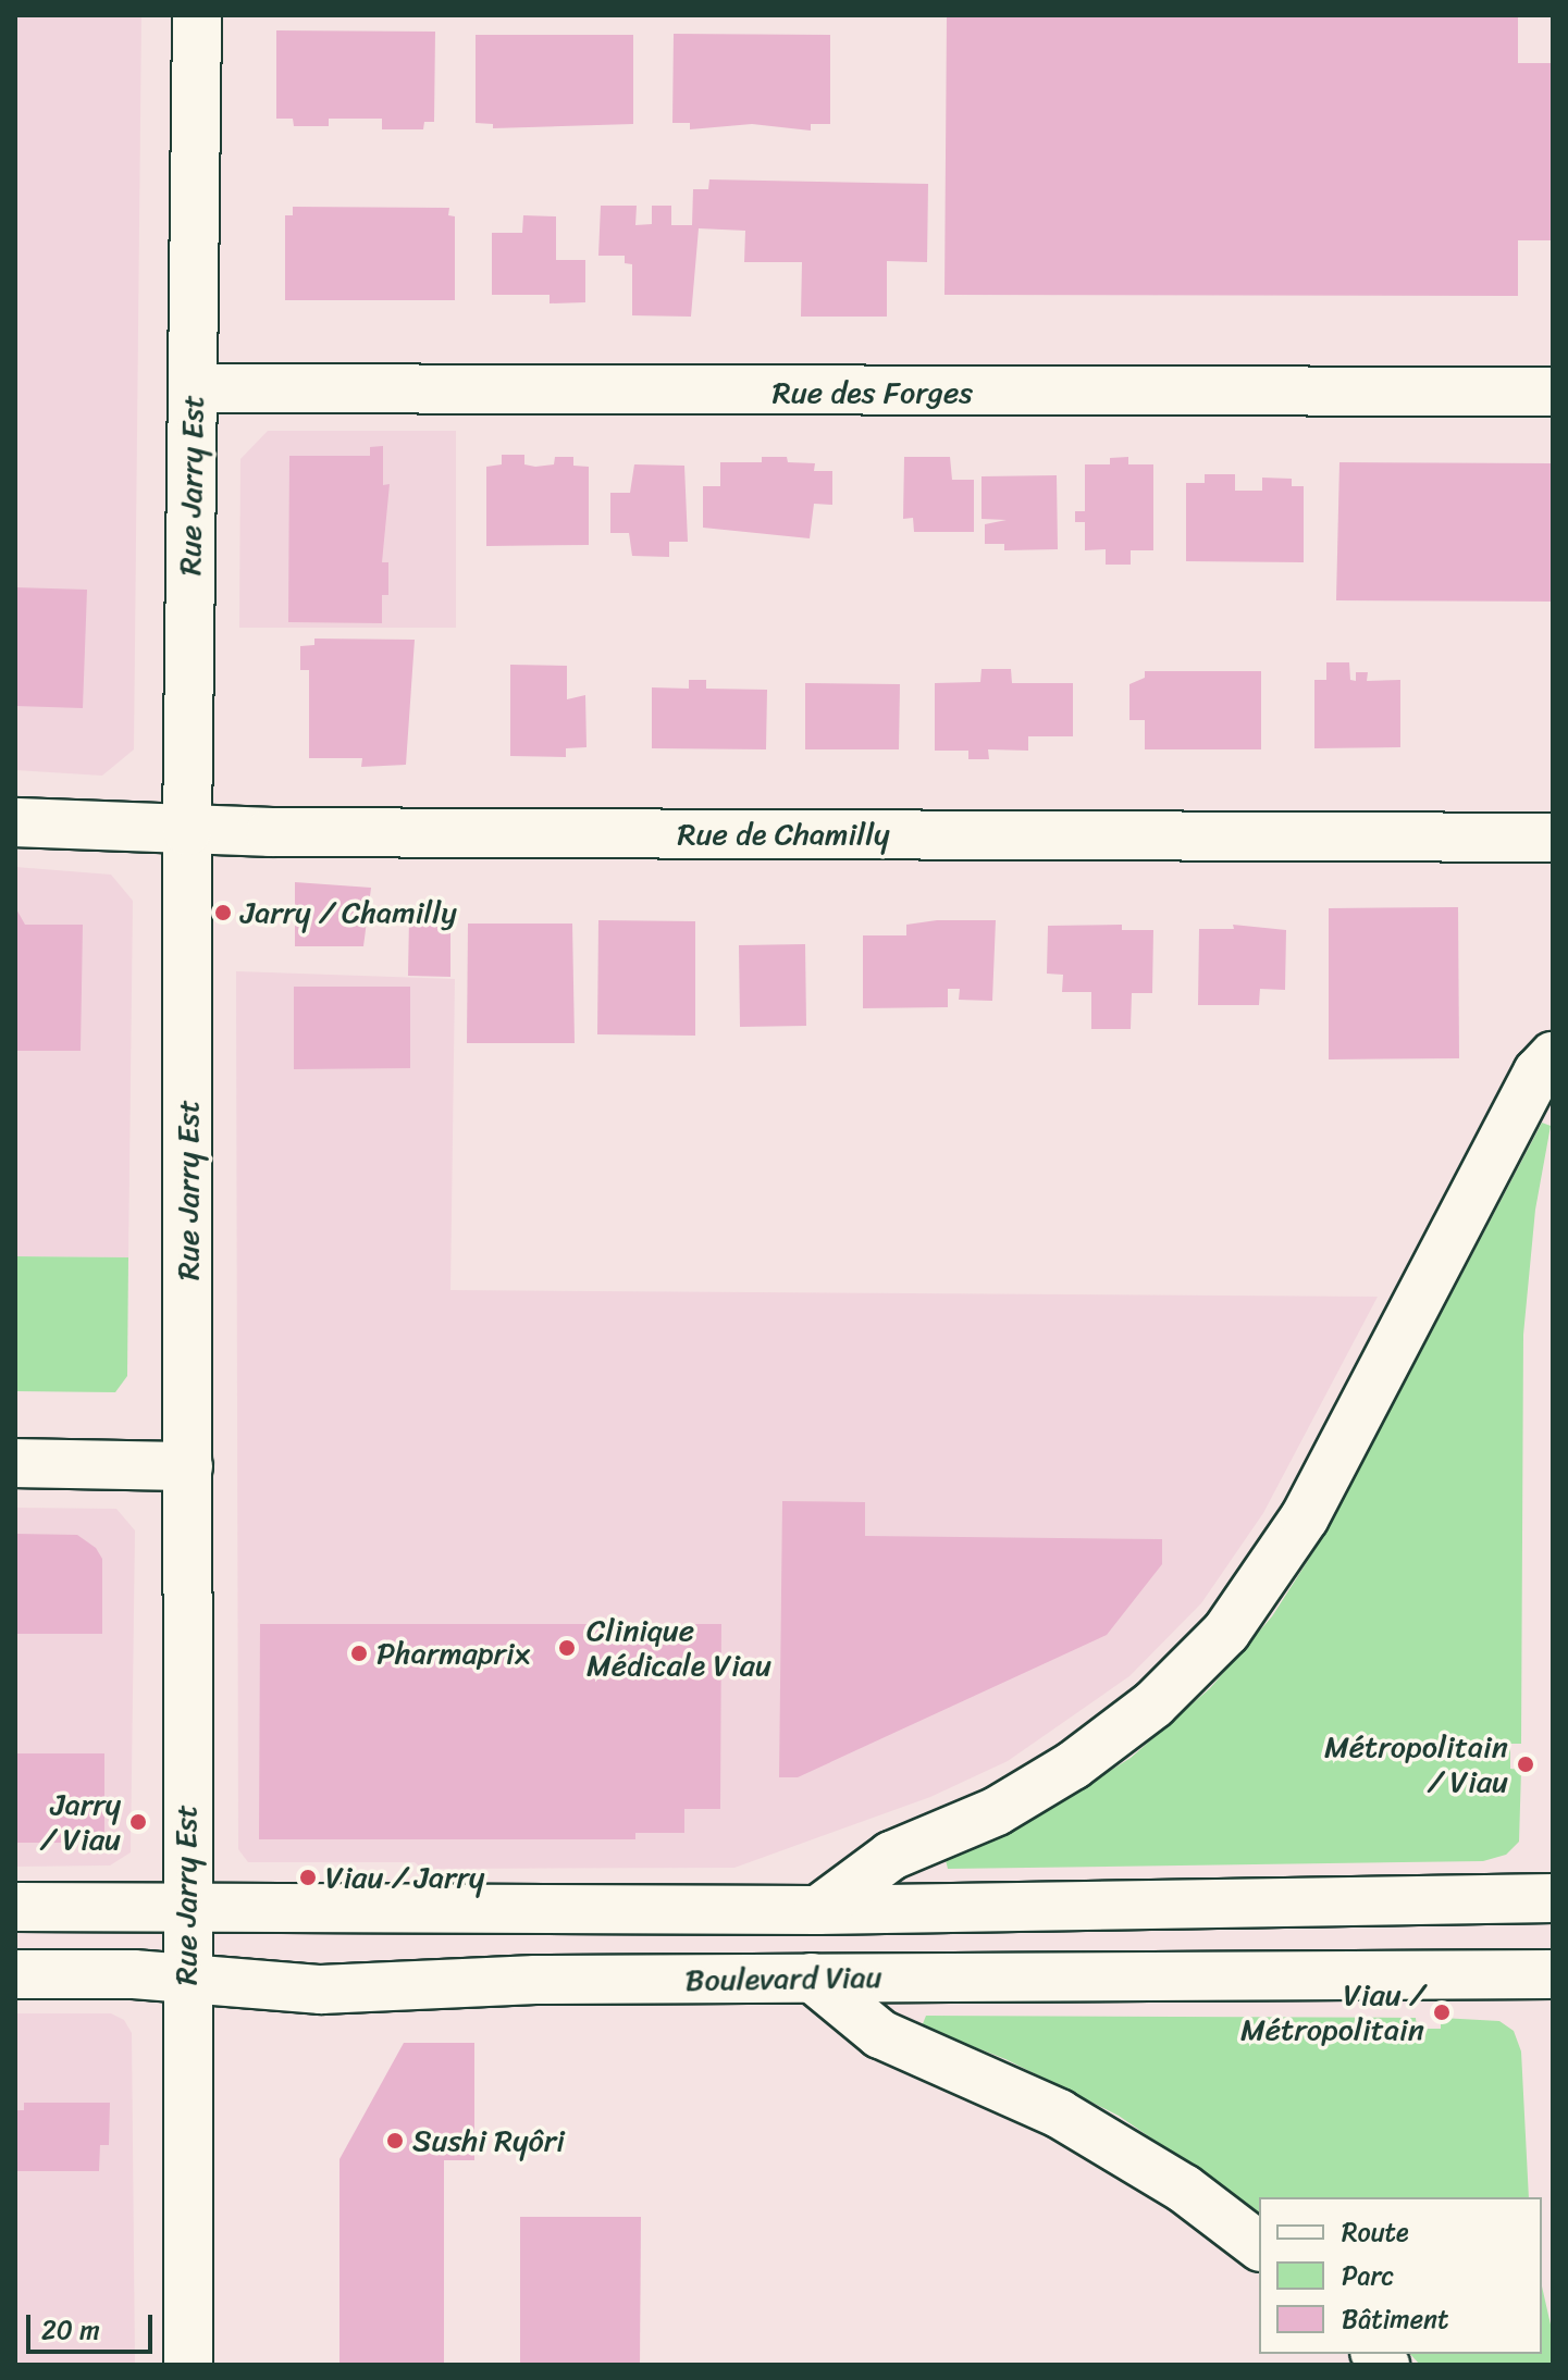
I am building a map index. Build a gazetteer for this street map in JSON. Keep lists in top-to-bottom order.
{
  "streets": {
    "street": [
      "Rue des Forges",
      "Rue Jarry Est",
      "Rue de Chamilly",
      "Boulevard Viau"
    ]
  },
  "crossings": [
    ["Rue des Forges", "Rue Jarry Est"],
    ["Rue Jarry Est", "Rue de Chamilly"],
    ["Rue Jarry Est", "Boulevard Viau"]
  ],
  "places": [
    "Jarry / Chamilly",
    "Clinique Médicale Viau",
    "Pharmaprix",
    "Métropolitain / Viau",
    "Jarry / Viau",
    "Viau / Jarry",
    "Viau / Métropolitain",
    "Sushi Ryôri"
  ],
  "legend": ["Route", "Parc", "Bâtiment"],
  "scale_bar": "20 m"
}
